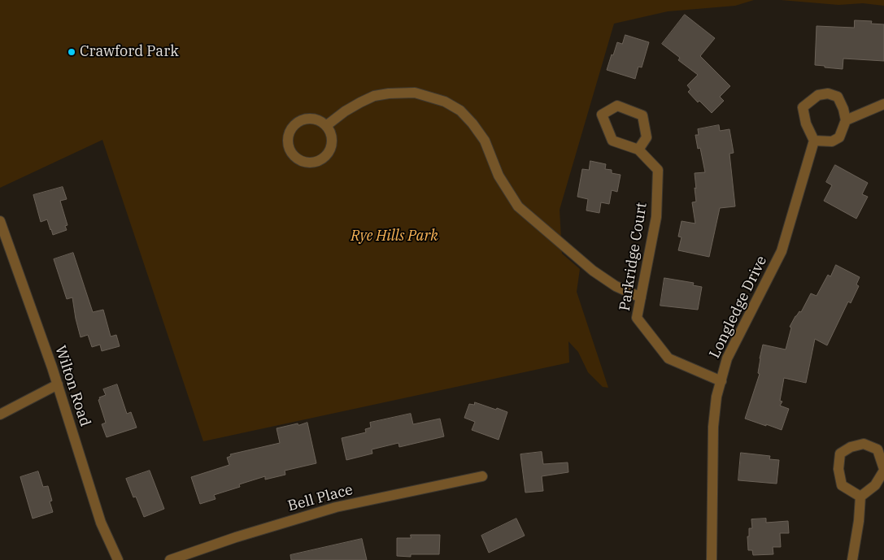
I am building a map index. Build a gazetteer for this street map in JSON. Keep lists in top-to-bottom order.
{
  "streets": {
    "street": [
      "Parkridge Court",
      "Longledge Drive",
      "Wilton Road",
      "Bell Place"
    ]
  },
  "crossings": [
    ["Parkridge Court", "Longledge Drive"]
  ],
  "parks": ["Rye Hills Park"],
  "places": ["Crawford Park"]
}
